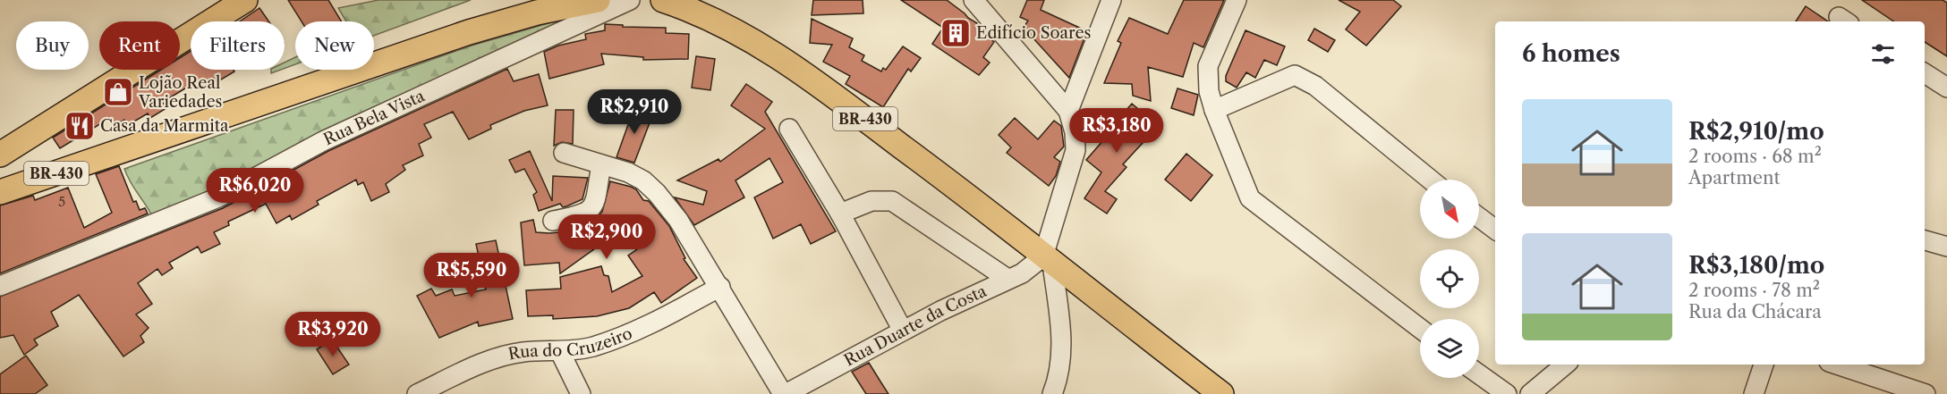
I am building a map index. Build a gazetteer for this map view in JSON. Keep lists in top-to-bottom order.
{
  "streets": {
    "main road": ["BR-430"],
    "street": ["Rua Bela Vista", "Rua Duarte da Costa", "Rua do Cruzeiro"]
  },
  "crossings": [
    ["BR-430", "Rua Duarte da Costa"]
  ],
  "places": {
    "building": ["Edifício Soares"],
    "shop": ["Lojão Real Variedades"],
    "restaurant": ["Casa da Marmita"]
  },
  "house_numbers": ["5"],
  "north": "bottom right",
  "page": {
    "chip": [
      "Buy",
      "Rent",
      "Filters",
      "New"
    ],
    "heading": "6 homes",
    "list": [
      {
        "name": "R$2,910/mo",
        "note": "2 rooms · 68 m² · Apartment"
      },
      {
        "name": "R$3,180/mo",
        "note": "2 rooms · 78 m² · Rua da Chácara"
      }
    ],
    "price": [
      "R$2,910",
      "R$3,180",
      "R$6,020",
      "R$2,900",
      "R$5,590",
      "R$3,920"
    ]
  }
}
